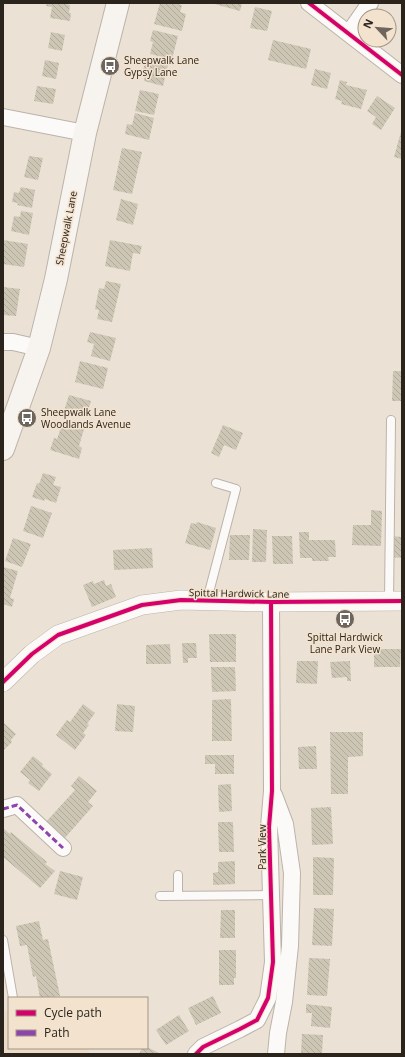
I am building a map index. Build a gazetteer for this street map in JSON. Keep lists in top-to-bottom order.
{
  "streets": {
    "main road": ["Sheepwalk Lane"],
    "street": ["Spittal Hardwick Lane", "Park View"]
  },
  "crossings": [
    ["Spittal Hardwick Lane", "Park View"]
  ],
  "places": {
    "bus stop": ["Sheepwalk Lane Gypsy Lane", "Sheepwalk Lane Woodlands Avenue", "Spittal Hardwick Lane Park View"]
  },
  "legend": ["Cycle path", "Path"],
  "north": "top left"
}
